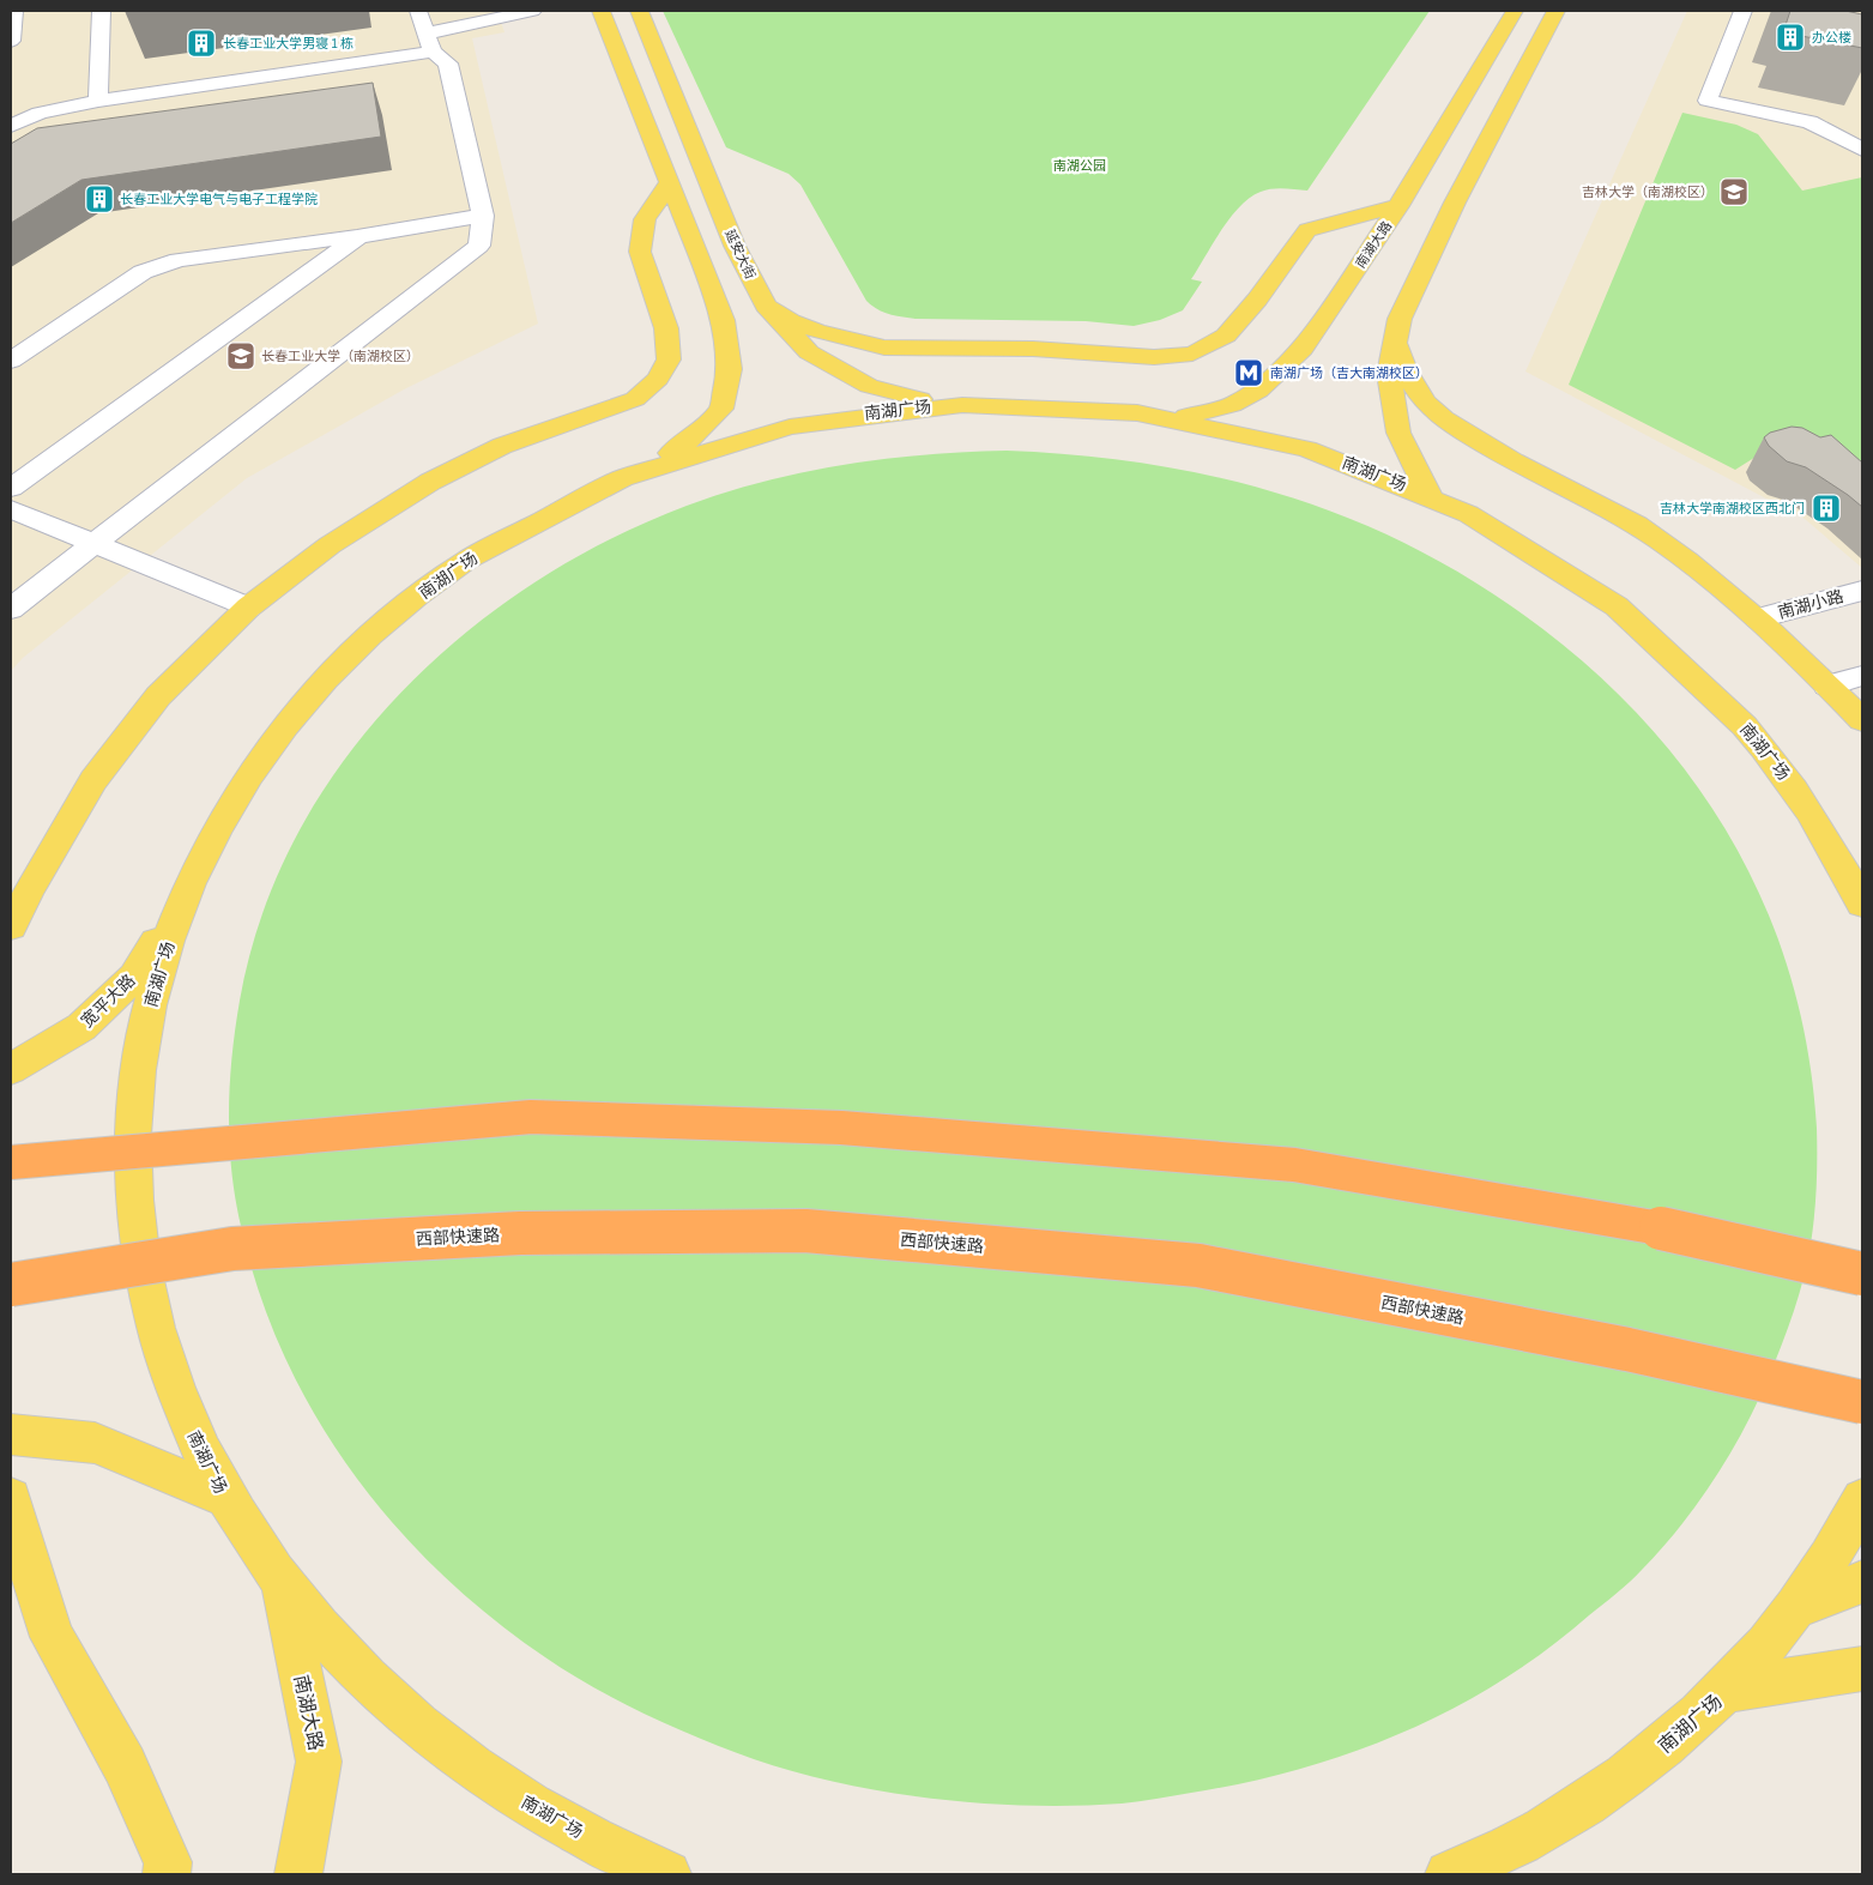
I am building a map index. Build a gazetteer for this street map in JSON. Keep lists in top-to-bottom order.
{
  "streets": {
    "highway": ["西部快速路"],
    "main road": [
      "南湖大路",
      "延安大街",
      "南湖广场",
      "宽平大路"
    ],
    "lane": ["南湖小路"]
  },
  "crossings": [
    ["南湖大路", "南湖广场"],
    ["延安大街", "南湖广场"],
    ["南湖广场", "宽平大路"]
  ],
  "parks": ["南湖公园"],
  "places": {
    "building": [
      "办公楼",
      "长春工业大学男寝 1 栋",
      "长春工业大学电气与电子工程学院",
      "吉林大学南湖校区西北门"
    ],
    "school or university": ["吉林大学（南湖校区）", "长春工业大学（南湖校区）"],
    "metro station": ["南湖广场（吉大南湖校区）"]
  }
}
